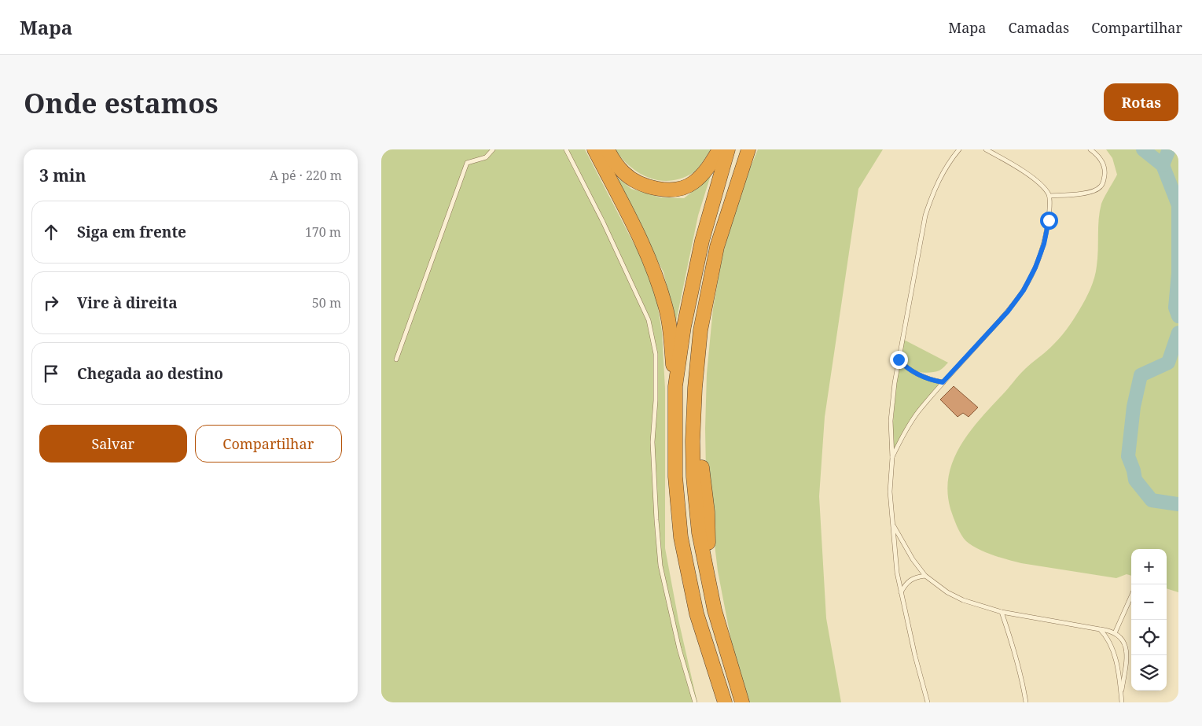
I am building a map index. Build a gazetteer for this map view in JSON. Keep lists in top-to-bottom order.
{
  "page": {
    "header": "Mapa",
    "nav": ["Mapa", "Camadas", "Compartilhar"],
    "buttons": [
      "Rotas",
      ["Salvar", "Compartilhar"]
    ],
    "title": "Onde estamos",
    "heading": ["3 min", "A pé · 220 m"],
    "list": [
      ["Siga em frente", "170 m"],
      ["Vire à direita", "50 m"],
      "Chegada ao destino"
    ],
    "map_buttons": ["+", "−"]
  }
}
